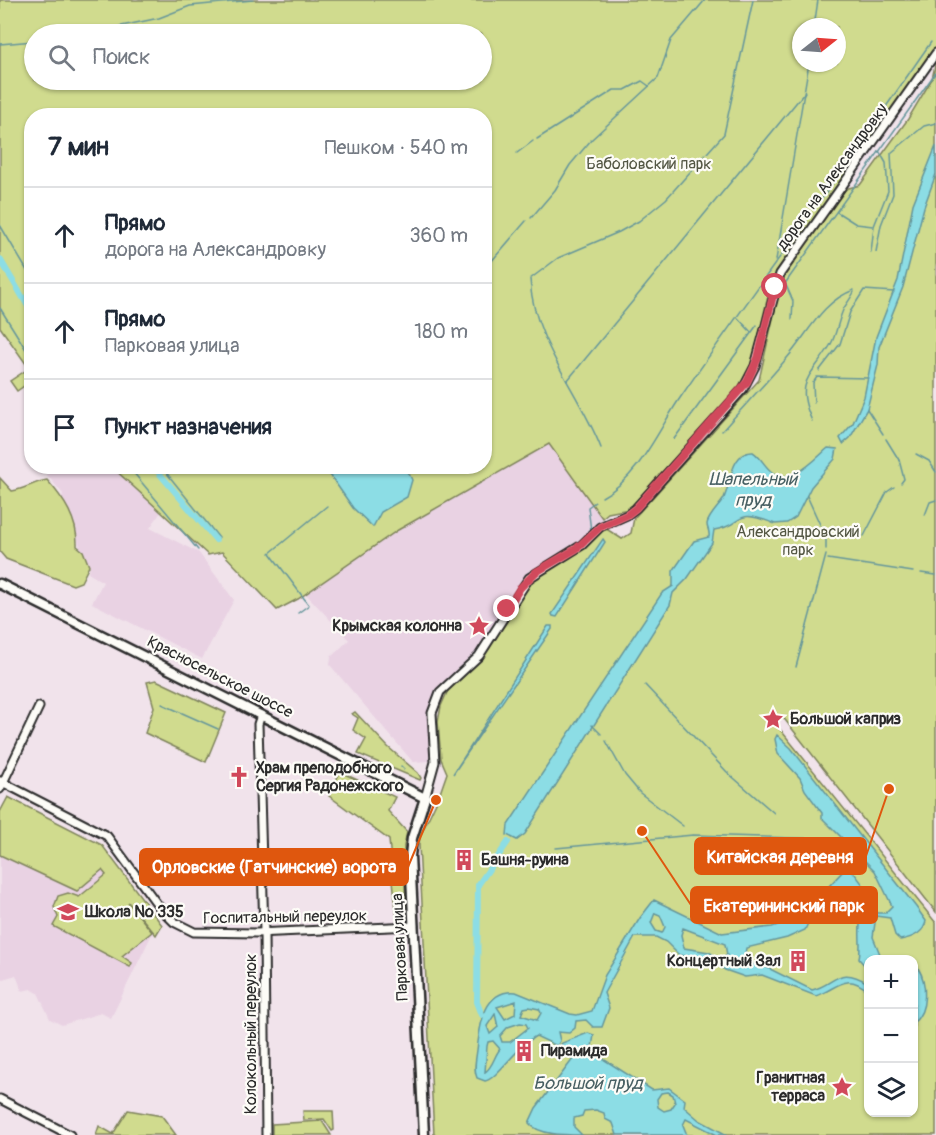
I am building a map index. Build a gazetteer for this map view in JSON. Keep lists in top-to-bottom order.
{
  "streets": {
    "main road": ["Красносельское шоссе", "Парковая улица"],
    "street": ["дорога на Александровку", "Госпитальный переулок", "Колокольный переулок"]
  },
  "crossings": [
    ["дорога на Александровку", "Парковая улица"],
    ["Красносельское шоссе", "Парковая улица"],
    ["Красносельское шоссе", "Колокольный переулок"],
    ["Госпитальный переулок", "Парковая улица"],
    ["Госпитальный переулок", "Колокольный переулок"]
  ],
  "water": ["Шапельный пруд", "Большой пруд"],
  "parks": ["Баболовский парк", "Александровский парк"],
  "places": {
    "place": ["Крымская колонна", "Большой каприз", "Гранитная терраса"],
    "church": ["Храм преподобного Сергия Радонежского"],
    "other": ["Китайская деревня", "Орловские (Гатчинские) ворота", "Екатерининский парк"],
    "building": ["Башня-руина", "Концертный Зал", "Пирамида"],
    "school or university": ["Школа № 335"]
  },
  "north": "right",
  "page": {
    "search": "Поиск",
    "heading": ["7 мин", "Пешком · 540 m"],
    "list": [
      ["Прямо", "дорога на Александровку", "360 m"],
      ["Прямо", "Парковая улица", "180 m"],
      "Пункт назначения"
    ],
    "map_buttons": ["+", "−"]
  }
}
